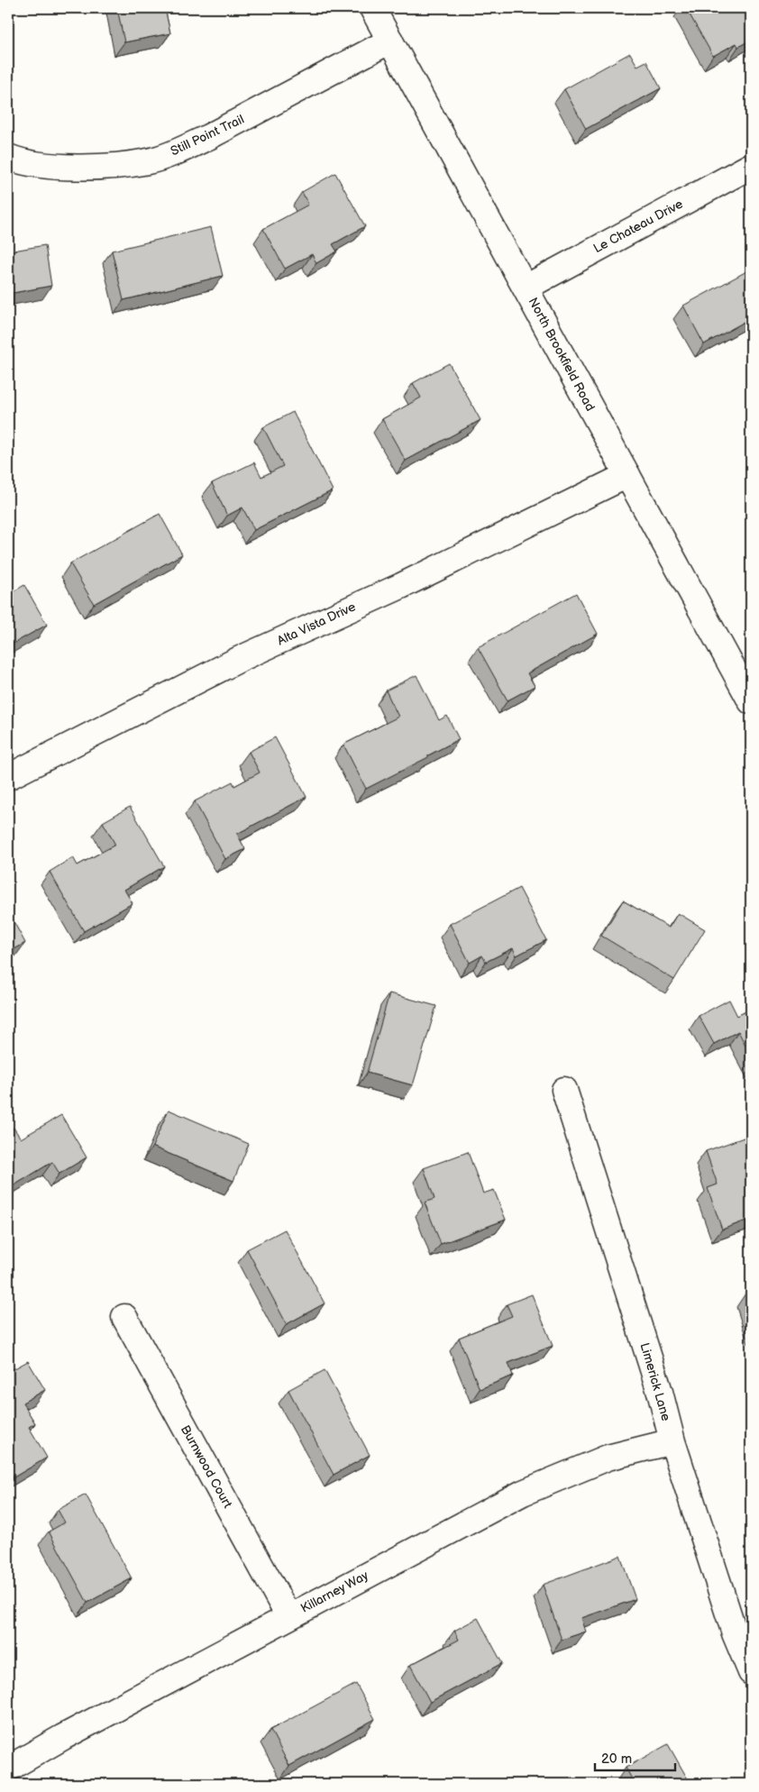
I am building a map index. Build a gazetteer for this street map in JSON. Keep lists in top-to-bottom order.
{
  "streets": {
    "street": [
      "Still Point Trail",
      "Le Chateau Drive",
      "North Brookfield Road",
      "Alta Vista Drive",
      "Limerick Lane",
      "Burnwood Court",
      "Killarney Way"
    ]
  },
  "crossings": [
    ["Still Point Trail", "North Brookfield Road"],
    ["Le Chateau Drive", "North Brookfield Road"],
    ["North Brookfield Road", "Alta Vista Drive"],
    ["Limerick Lane", "Killarney Way"],
    ["Burnwood Court", "Killarney Way"]
  ],
  "scale_bar": "20 m"
}
